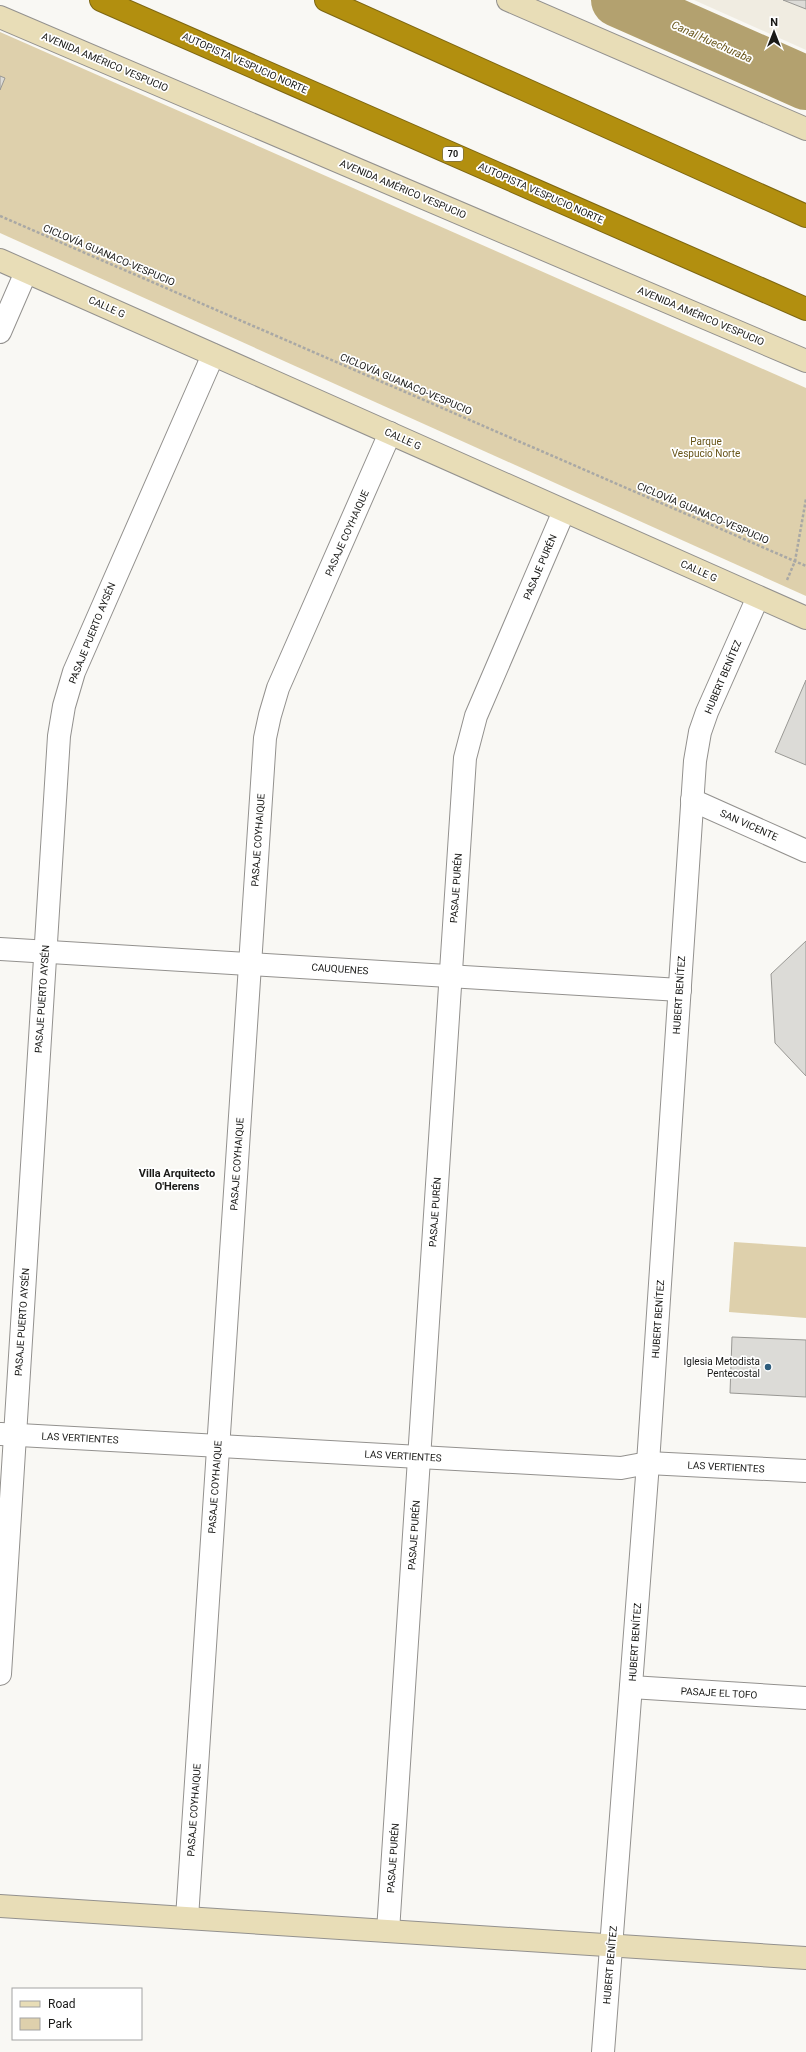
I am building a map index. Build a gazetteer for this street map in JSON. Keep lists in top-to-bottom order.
{
  "streets": {
    "highway": ["AUTOPISTA VESPUCIO NORTE", "70"],
    "main road": ["AVENIDA AMÉRICO VESPUCIO", "CALLE G"],
    "street": [
      "PASAJE COYHAIQUE",
      "PASAJE PURÉN",
      "PASAJE PUERTO AYSÉN",
      "HUBERT BENÍTEZ",
      "SAN VICENTE",
      "CAUQUENES",
      "LAS VERTIENTES",
      "PASAJE EL TOFO"
    ],
    "path": ["CICLOVÍA GUANACO-VESPUCIO"]
  },
  "crossings": [
    ["CALLE G", "PASAJE COYHAIQUE"],
    ["CALLE G", "PASAJE PURÉN"],
    ["CALLE G", "PASAJE PUERTO AYSÉN"],
    ["CALLE G", "HUBERT BENÍTEZ"],
    ["PASAJE COYHAIQUE", "CAUQUENES"],
    ["PASAJE COYHAIQUE", "LAS VERTIENTES"],
    ["PASAJE PURÉN", "CAUQUENES"],
    ["PASAJE PURÉN", "LAS VERTIENTES"],
    ["PASAJE PUERTO AYSÉN", "CAUQUENES"],
    ["PASAJE PUERTO AYSÉN", "LAS VERTIENTES"],
    ["HUBERT BENÍTEZ", "SAN VICENTE"],
    ["HUBERT BENÍTEZ", "CAUQUENES"],
    ["HUBERT BENÍTEZ", "LAS VERTIENTES"],
    ["HUBERT BENÍTEZ", "PASAJE EL TOFO"]
  ],
  "districts": ["Villa Arquitecto O'Herens"],
  "water": ["Canal Huechuraba"],
  "parks": ["Parque Vespucio Norte"],
  "places": ["Iglesia Metodista Pentecostal"],
  "legend": ["Road", "Park"],
  "north": "top"
}
